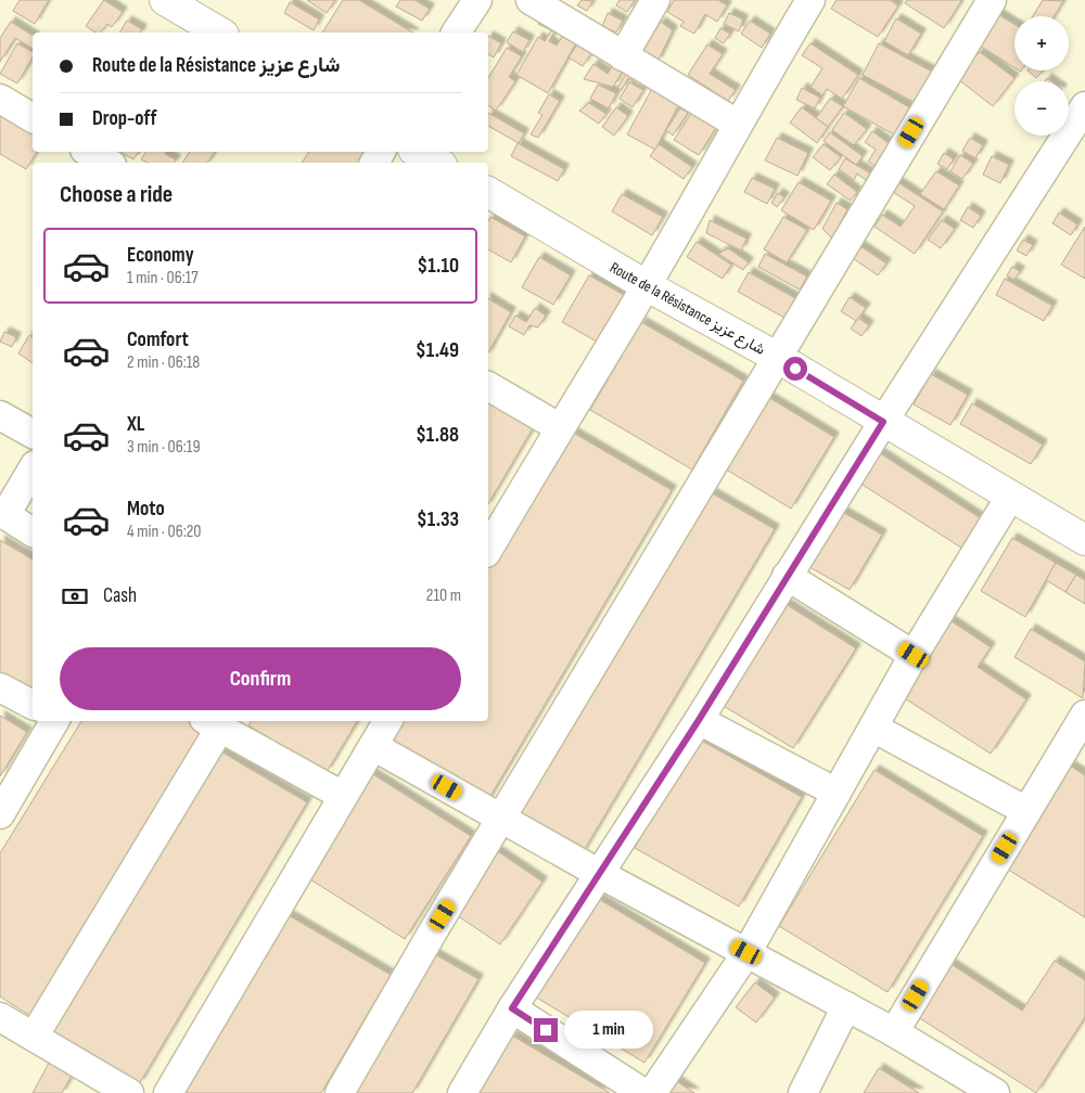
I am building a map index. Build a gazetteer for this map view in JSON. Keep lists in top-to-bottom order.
{
  "streets": {
    "main road": ["Route de la Résistance شارع عزيز"]
  },
  "page": {
    "map_buttons": ["+", "−"],
    "banner": ["Route de la Résistance شارع عزيز", "Drop-off"],
    "heading": "Choose a ride",
    "list": [
      {
        "name": "Economy",
        "note": "1 min · 06:17",
        "value": "$1.10"
      },
      {
        "name": "Comfort",
        "note": "2 min · 06:18",
        "value": "$1.49"
      },
      {
        "name": "XL",
        "note": "3 min · 06:19",
        "value": "$1.88"
      },
      {
        "name": "Moto",
        "note": "4 min · 06:20",
        "value": "$1.33"
      }
    ],
    "pay": ["Cash", "210 m"],
    "buttons": "Confirm",
    "bubble": "1 min"
  }
}
